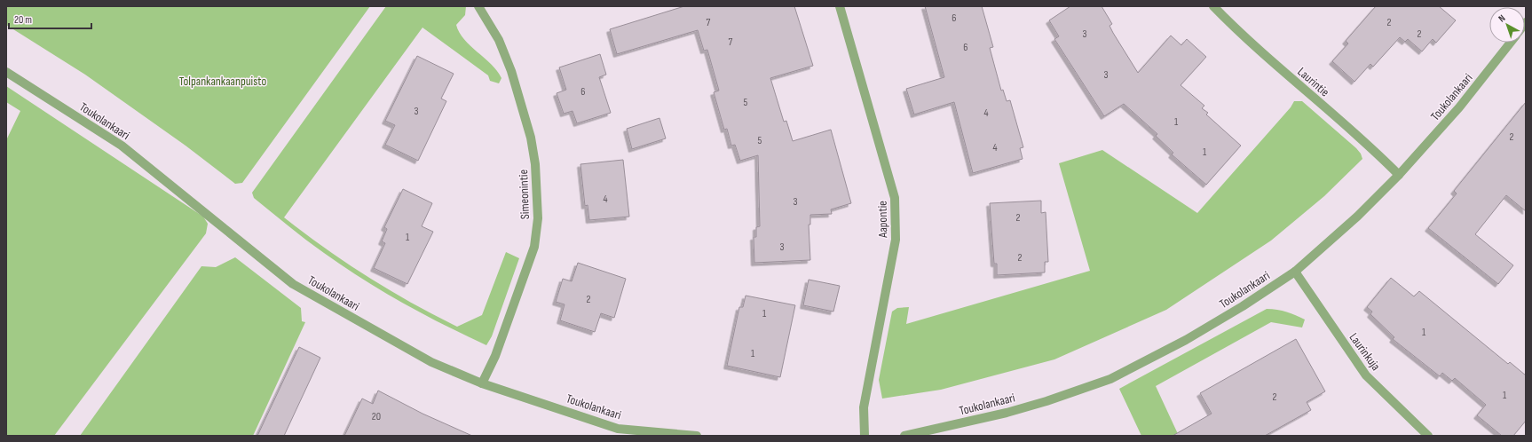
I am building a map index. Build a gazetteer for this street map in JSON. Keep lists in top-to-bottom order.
{
  "streets": {
    "street": [
      "Laurintie",
      "Toukolankaari",
      "Simeonintie",
      "Aapontie",
      "Laurinkuja"
    ]
  },
  "crossings": [
    ["Laurintie", "Toukolankaari"],
    ["Toukolankaari", "Simeonintie"],
    ["Toukolankaari", "Laurinkuja"]
  ],
  "parks": ["Tolpankankaanpuisto"],
  "house_numbers": [
    "6",
    "7",
    "2",
    "3",
    "2",
    "7",
    "6",
    "3",
    "6",
    "5",
    "3",
    "4",
    "1",
    "2",
    "5",
    "4",
    "1",
    "4",
    "3",
    "2",
    "1",
    "3",
    "2",
    "2",
    "1",
    "1",
    "1",
    "1",
    "2",
    "20"
  ],
  "scale_bar": "20 m",
  "north": "top left"
}
